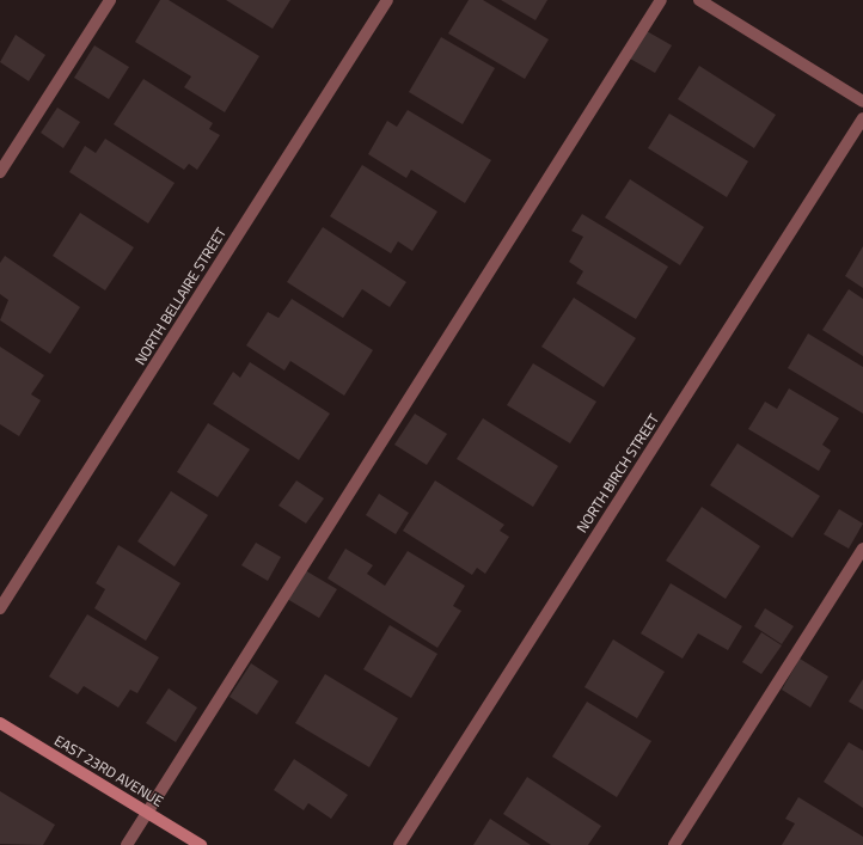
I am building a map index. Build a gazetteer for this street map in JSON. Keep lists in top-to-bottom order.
{
  "streets": {
    "street": ["NORTH BELLAIRE STREET", "NORTH BIRCH STREET", "EAST 23RD AVENUE"]
  }
}
